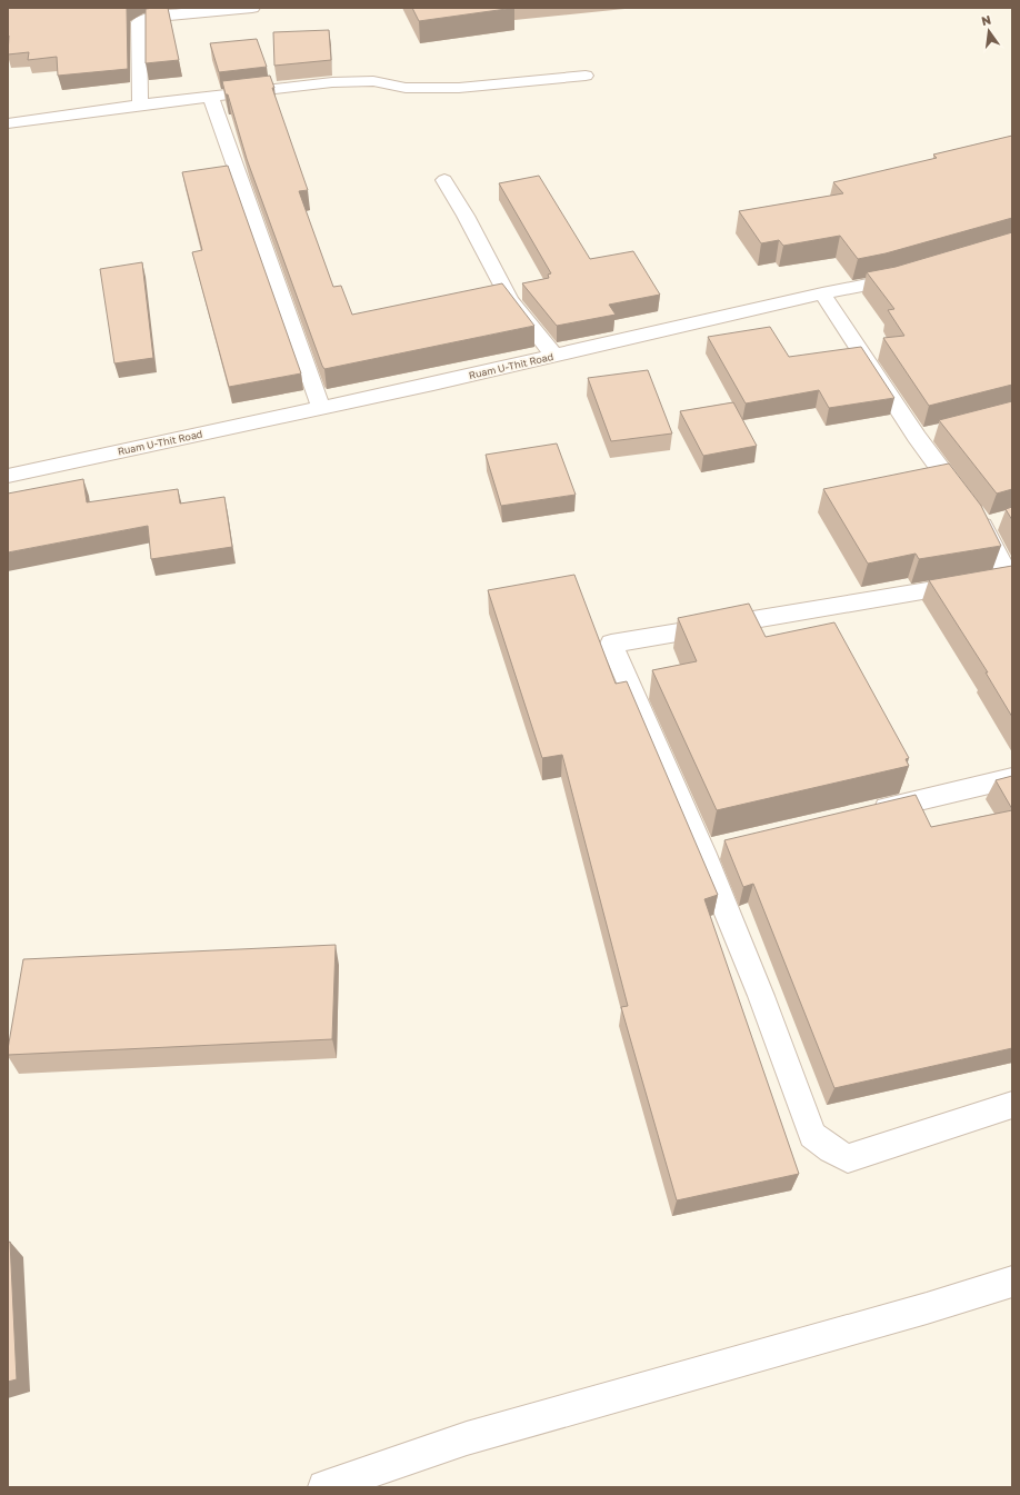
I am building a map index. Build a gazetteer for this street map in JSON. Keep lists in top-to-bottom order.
{
  "streets": {
    "street": ["Ruam U-Thit Road"]
  },
  "north": "top"
}
